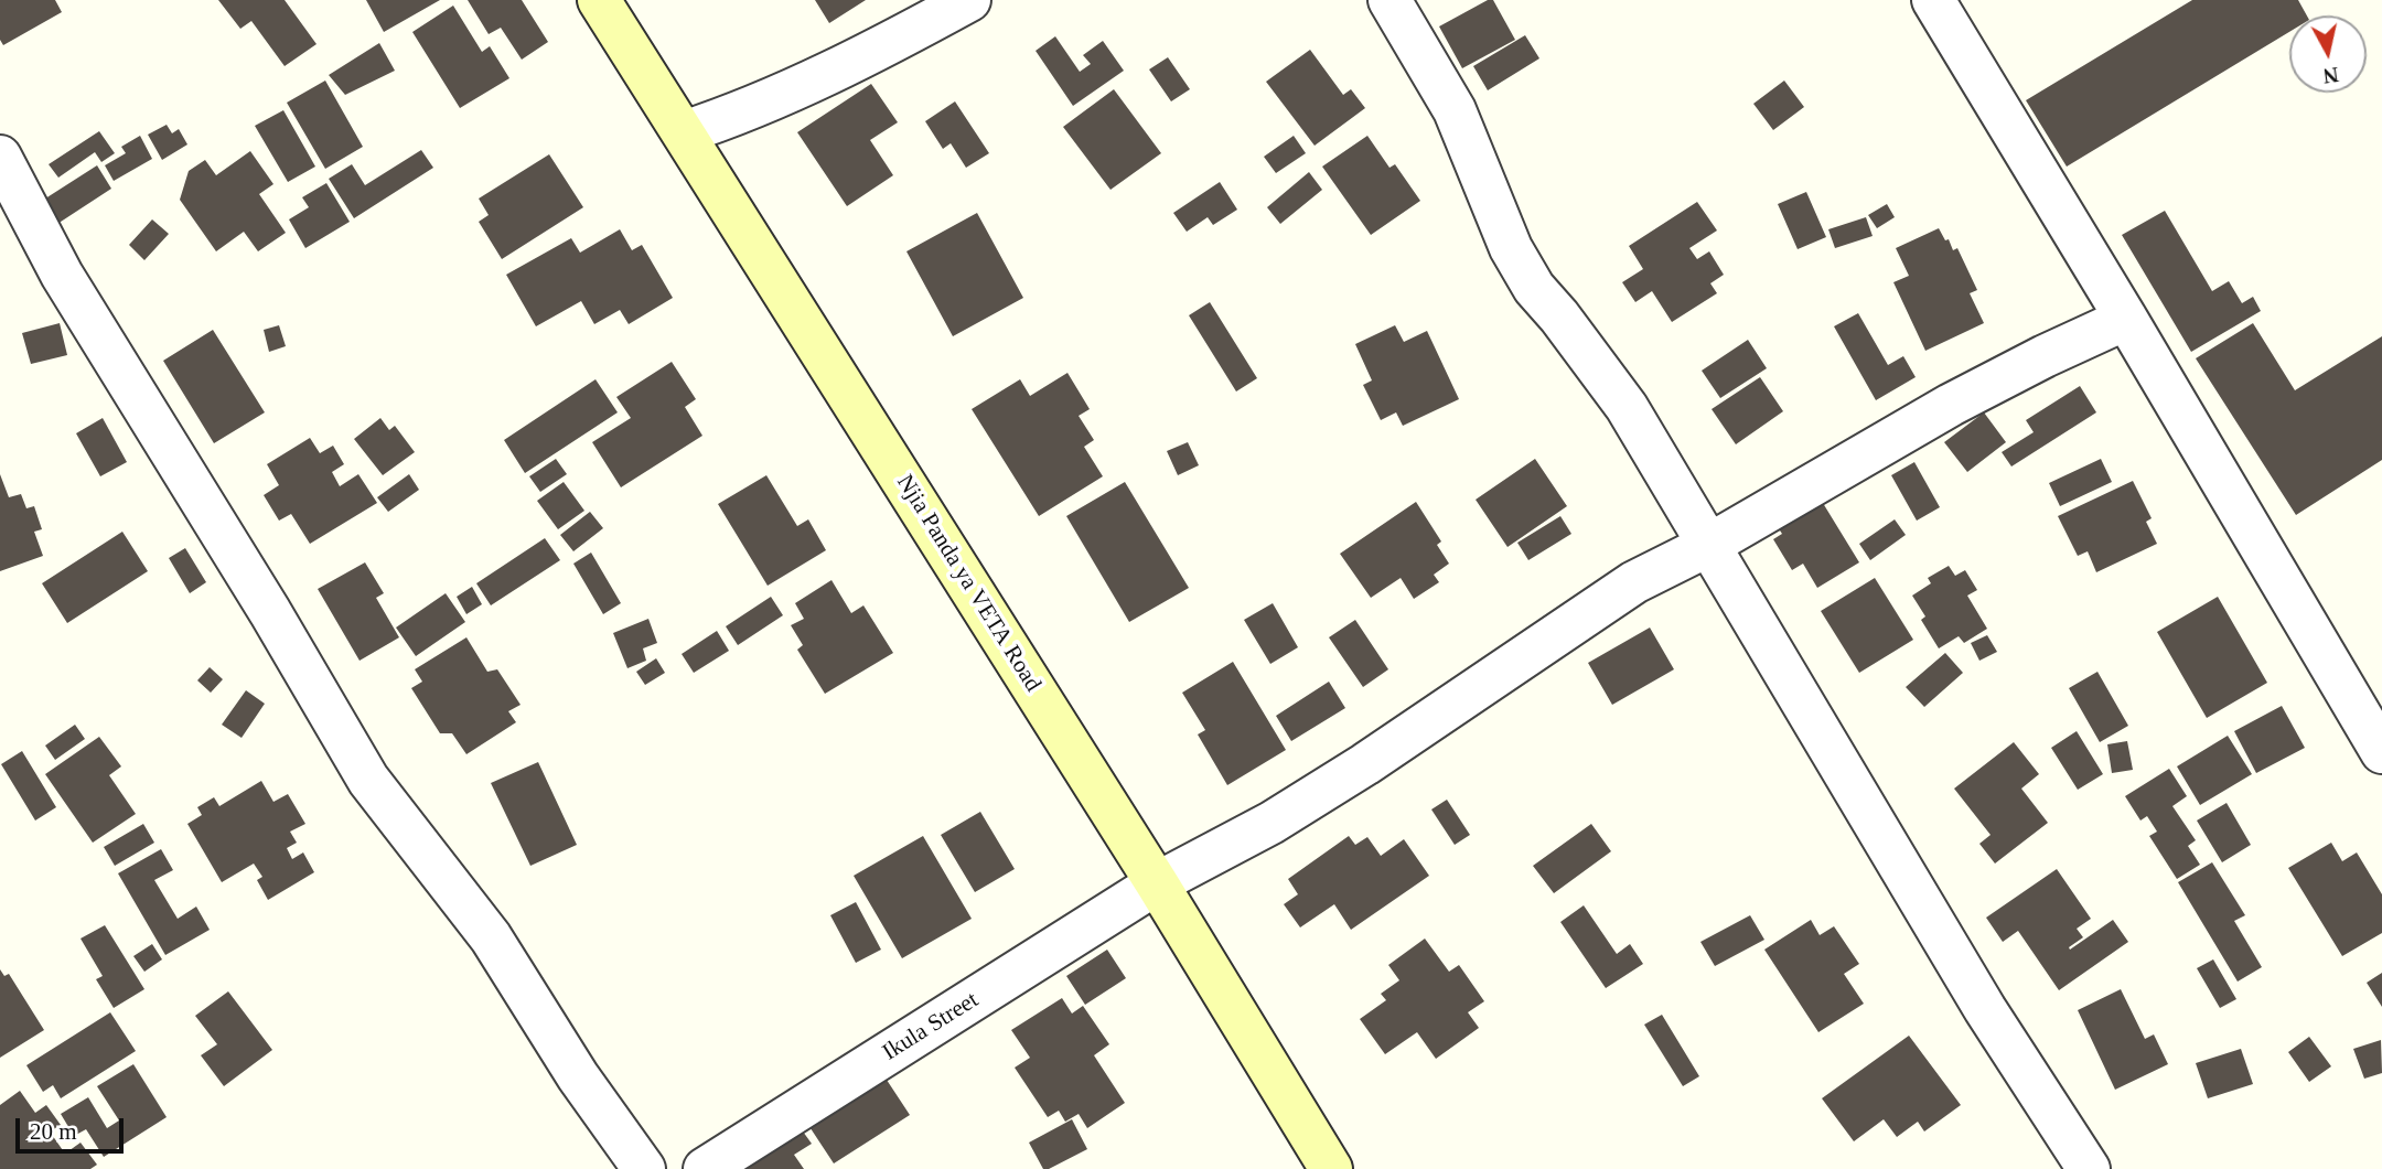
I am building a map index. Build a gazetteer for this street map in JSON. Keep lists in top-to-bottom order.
{
  "streets": {
    "street": ["Njia Panda ya VETA Road", "Ikula Street"]
  },
  "crossings": [
    ["Njia Panda ya VETA Road", "Ikula Street"]
  ],
  "scale_bar": "20 m",
  "north": "bottom"
}
